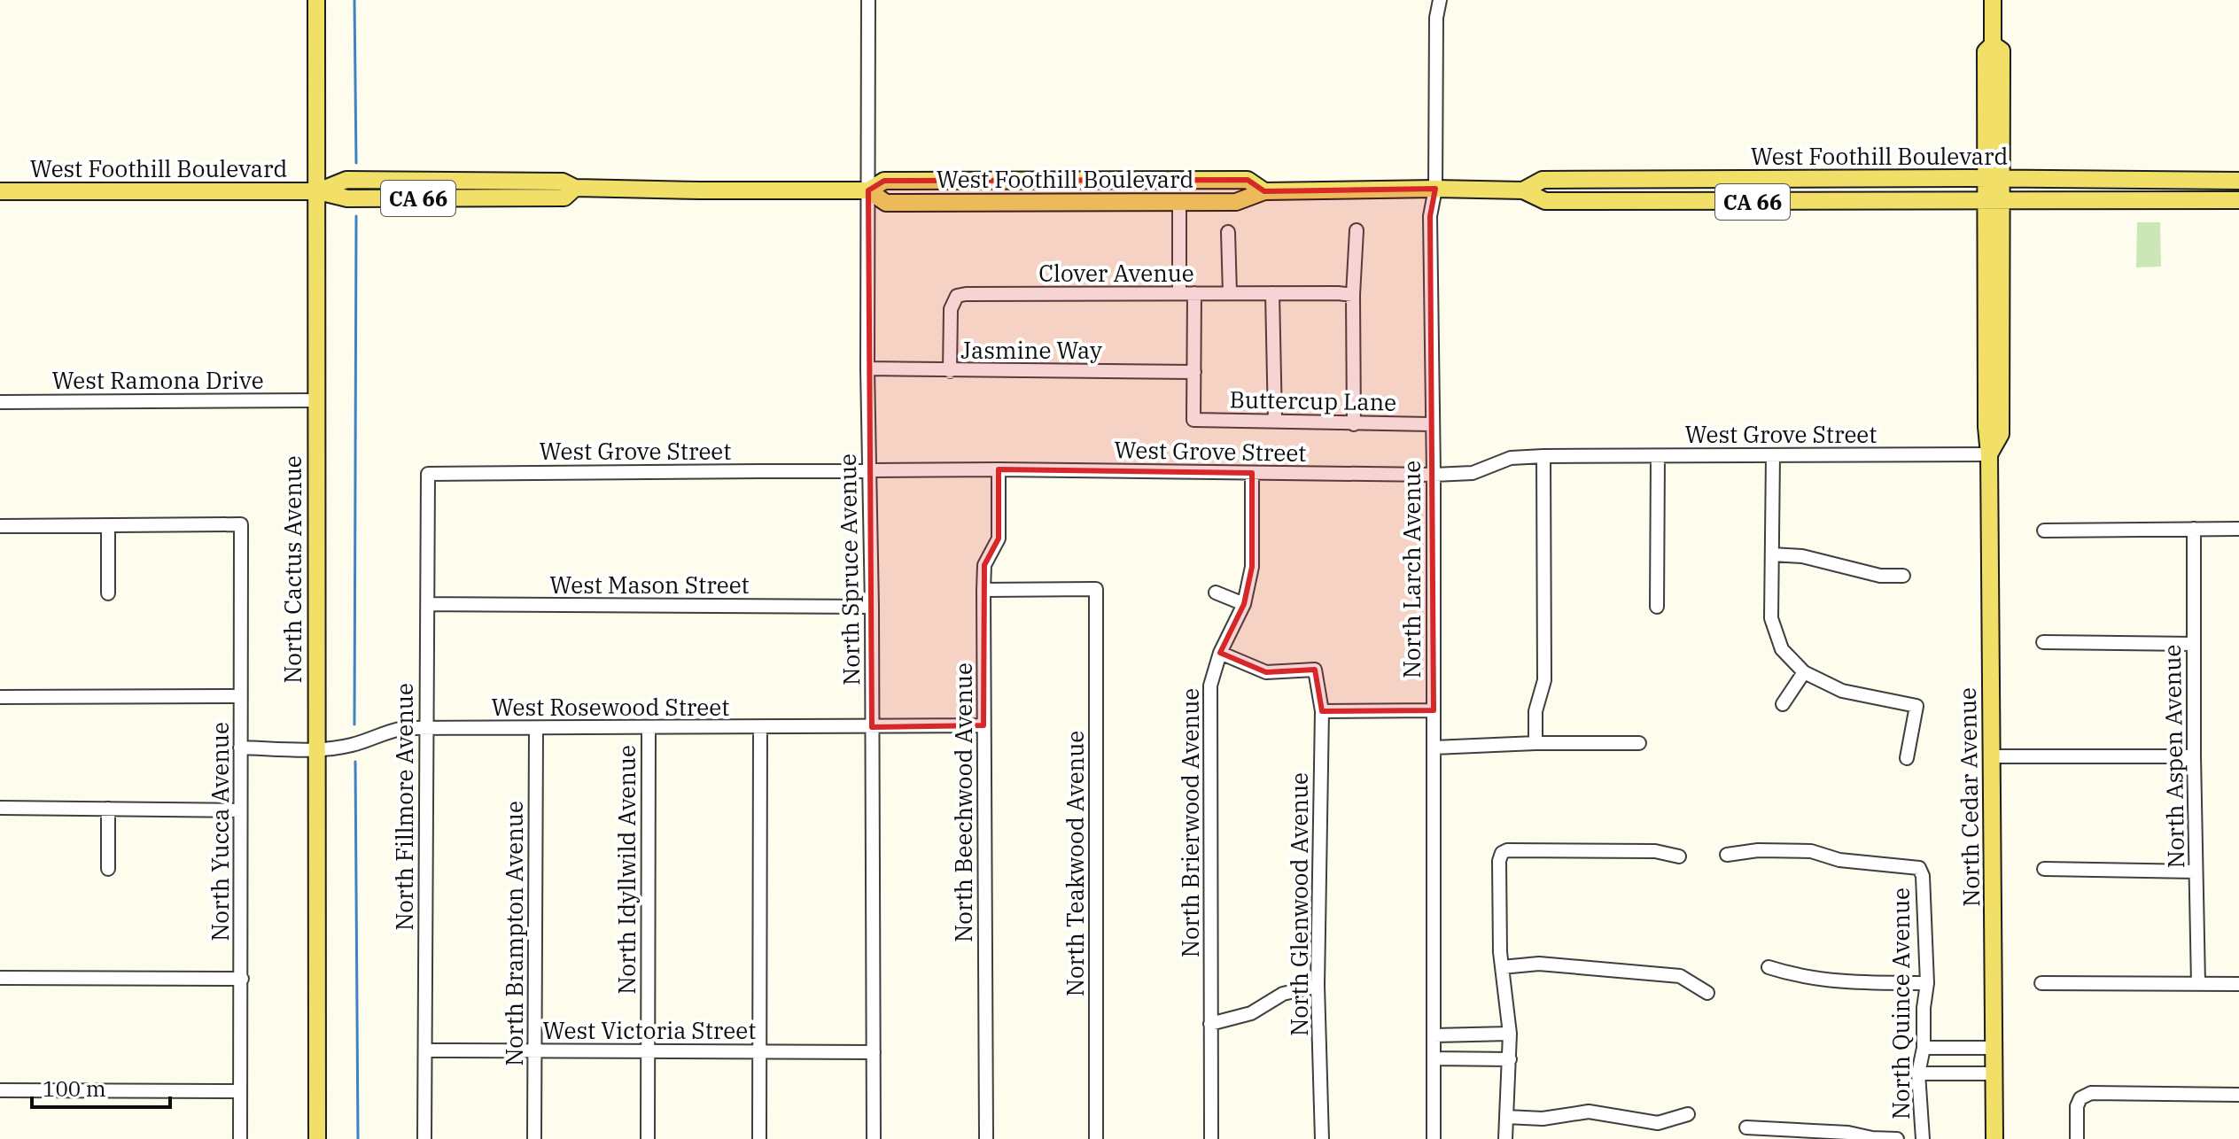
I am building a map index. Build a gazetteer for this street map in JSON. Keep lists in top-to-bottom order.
{
  "streets": {
    "main road": [
      "West Foothill Boulevard",
      "CA 66",
      "North Cactus Avenue",
      "North Cedar Avenue"
    ],
    "street": [
      "Clover Avenue",
      "Jasmine Way",
      "West Ramona Drive",
      "Buttercup Lane",
      "West Grove Street",
      "North Spruce Avenue",
      "North Larch Avenue",
      "West Mason Street",
      "West Rosewood Street",
      "North Aspen Avenue",
      "North Beechwood Avenue",
      "North Fillmore Avenue",
      "North Brierwood Avenue",
      "North Yucca Avenue",
      "North Teakwood Avenue",
      "North Idyllwild Avenue",
      "North Glenwood Avenue",
      "North Brampton Avenue",
      "North Quince Avenue",
      "West Victoria Street"
    ]
  },
  "crossings": [
    ["West Foothill Boulevard", "North Cactus Avenue"],
    ["West Foothill Boulevard", "North Spruce Avenue"],
    ["West Foothill Boulevard", "North Larch Avenue"],
    ["West Foothill Boulevard", "North Cedar Avenue"],
    ["Clover Avenue", "Jasmine Way"],
    ["Jasmine Way", "Buttercup Lane"],
    ["Jasmine Way", "North Spruce Avenue"],
    ["West Ramona Drive", "North Cactus Avenue"],
    ["Buttercup Lane", "North Larch Avenue"],
    ["West Grove Street", "North Spruce Avenue"],
    ["West Grove Street", "North Larch Avenue"],
    ["West Grove Street", "North Cedar Avenue"],
    ["West Grove Street", "North Beechwood Avenue"],
    ["West Grove Street", "North Fillmore Avenue"],
    ["West Grove Street", "North Brierwood Avenue"],
    ["North Cactus Avenue", "West Rosewood Street"],
    ["North Spruce Avenue", "West Mason Street"],
    ["North Spruce Avenue", "West Rosewood Street"],
    ["North Spruce Avenue", "West Victoria Street"],
    ["West Mason Street", "North Fillmore Avenue"],
    ["West Rosewood Street", "North Beechwood Avenue"],
    ["West Rosewood Street", "North Fillmore Avenue"],
    ["West Rosewood Street", "North Yucca Avenue"],
    ["West Rosewood Street", "North Idyllwild Avenue"],
    ["West Rosewood Street", "North Brampton Avenue"],
    ["North Beechwood Avenue", "North Teakwood Avenue"],
    ["North Fillmore Avenue", "West Victoria Street"],
    ["North Brierwood Avenue", "North Glenwood Avenue"],
    ["North Idyllwild Avenue", "West Victoria Street"],
    ["North Brampton Avenue", "West Victoria Street"]
  ],
  "scale_bar": "100 m"
}
